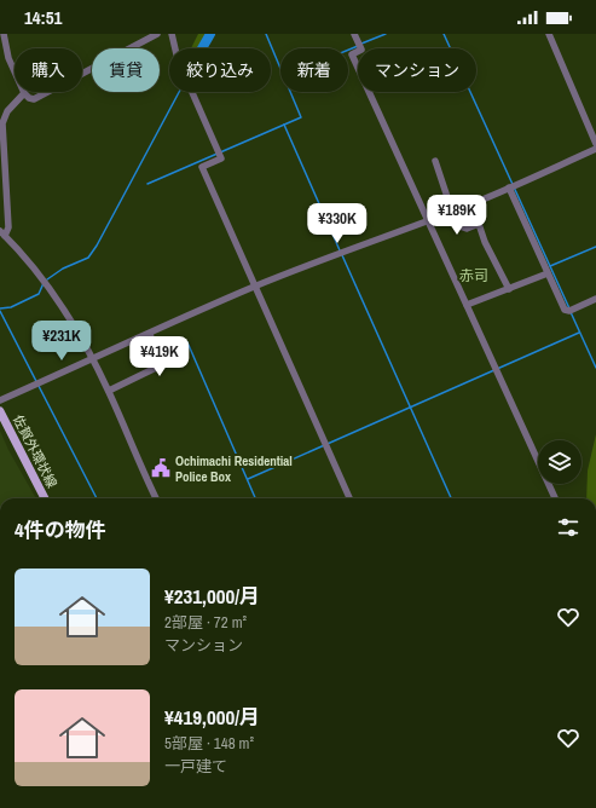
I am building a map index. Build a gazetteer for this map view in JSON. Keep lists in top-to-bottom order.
{
  "streets": {
    "main road": ["佐賀外環状線"]
  },
  "districts": ["赤司"],
  "places": {
    "public building": ["Ochimachi Residential Police Box"]
  },
  "page": {
    "status": "14:51",
    "chip": [
      "購入",
      "賃貸",
      "絞り込み",
      "新着",
      "マンション"
    ],
    "price": [
      "¥189K",
      "¥330K",
      "¥231K",
      "¥419K"
    ],
    "heading": "4件の物件",
    "list": [
      {
        "name": "¥231,000/月",
        "note": "2部屋 · 72 m² · マンション"
      },
      {
        "name": "¥419,000/月",
        "note": "5部屋 · 148 m² · 一戸建て"
      }
    ]
  }
}
